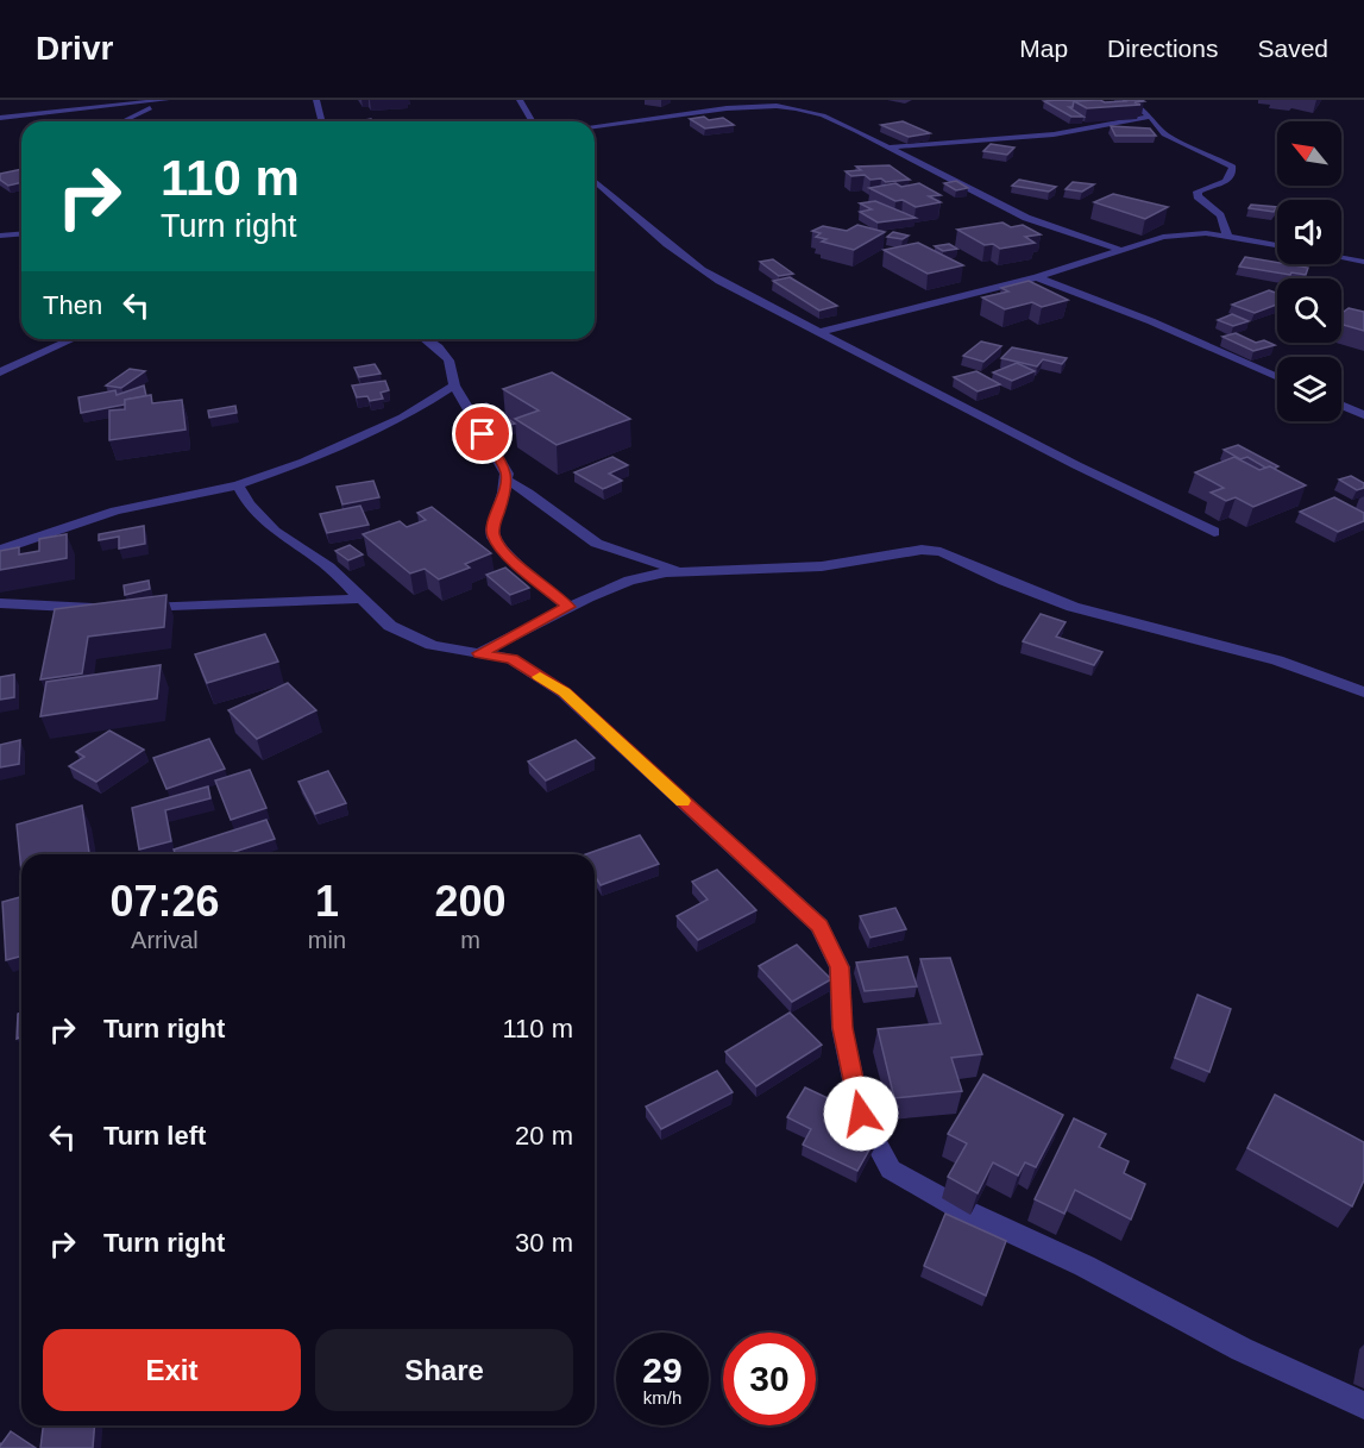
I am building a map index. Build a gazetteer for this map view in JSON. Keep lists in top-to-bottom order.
{
  "north": "top left",
  "page": {
    "header": "Drivr",
    "nav": ["Map", "Directions", "Saved"],
    "turn": ["110 m", "Turn right"],
    "then": "Then",
    "eta": [
      "07:26",
      "Arrival",
      "1",
      "min",
      "200",
      "m"
    ],
    "list": [
      {
        "name": "Turn right",
        "value": "110 m"
      },
      {
        "name": "Turn left",
        "value": "20 m"
      },
      {
        "name": "Turn right",
        "value": "30 m"
      }
    ],
    "buttons": ["Exit", "Share"],
    "speed": "29 km/h",
    "limit": "30"
  }
}
